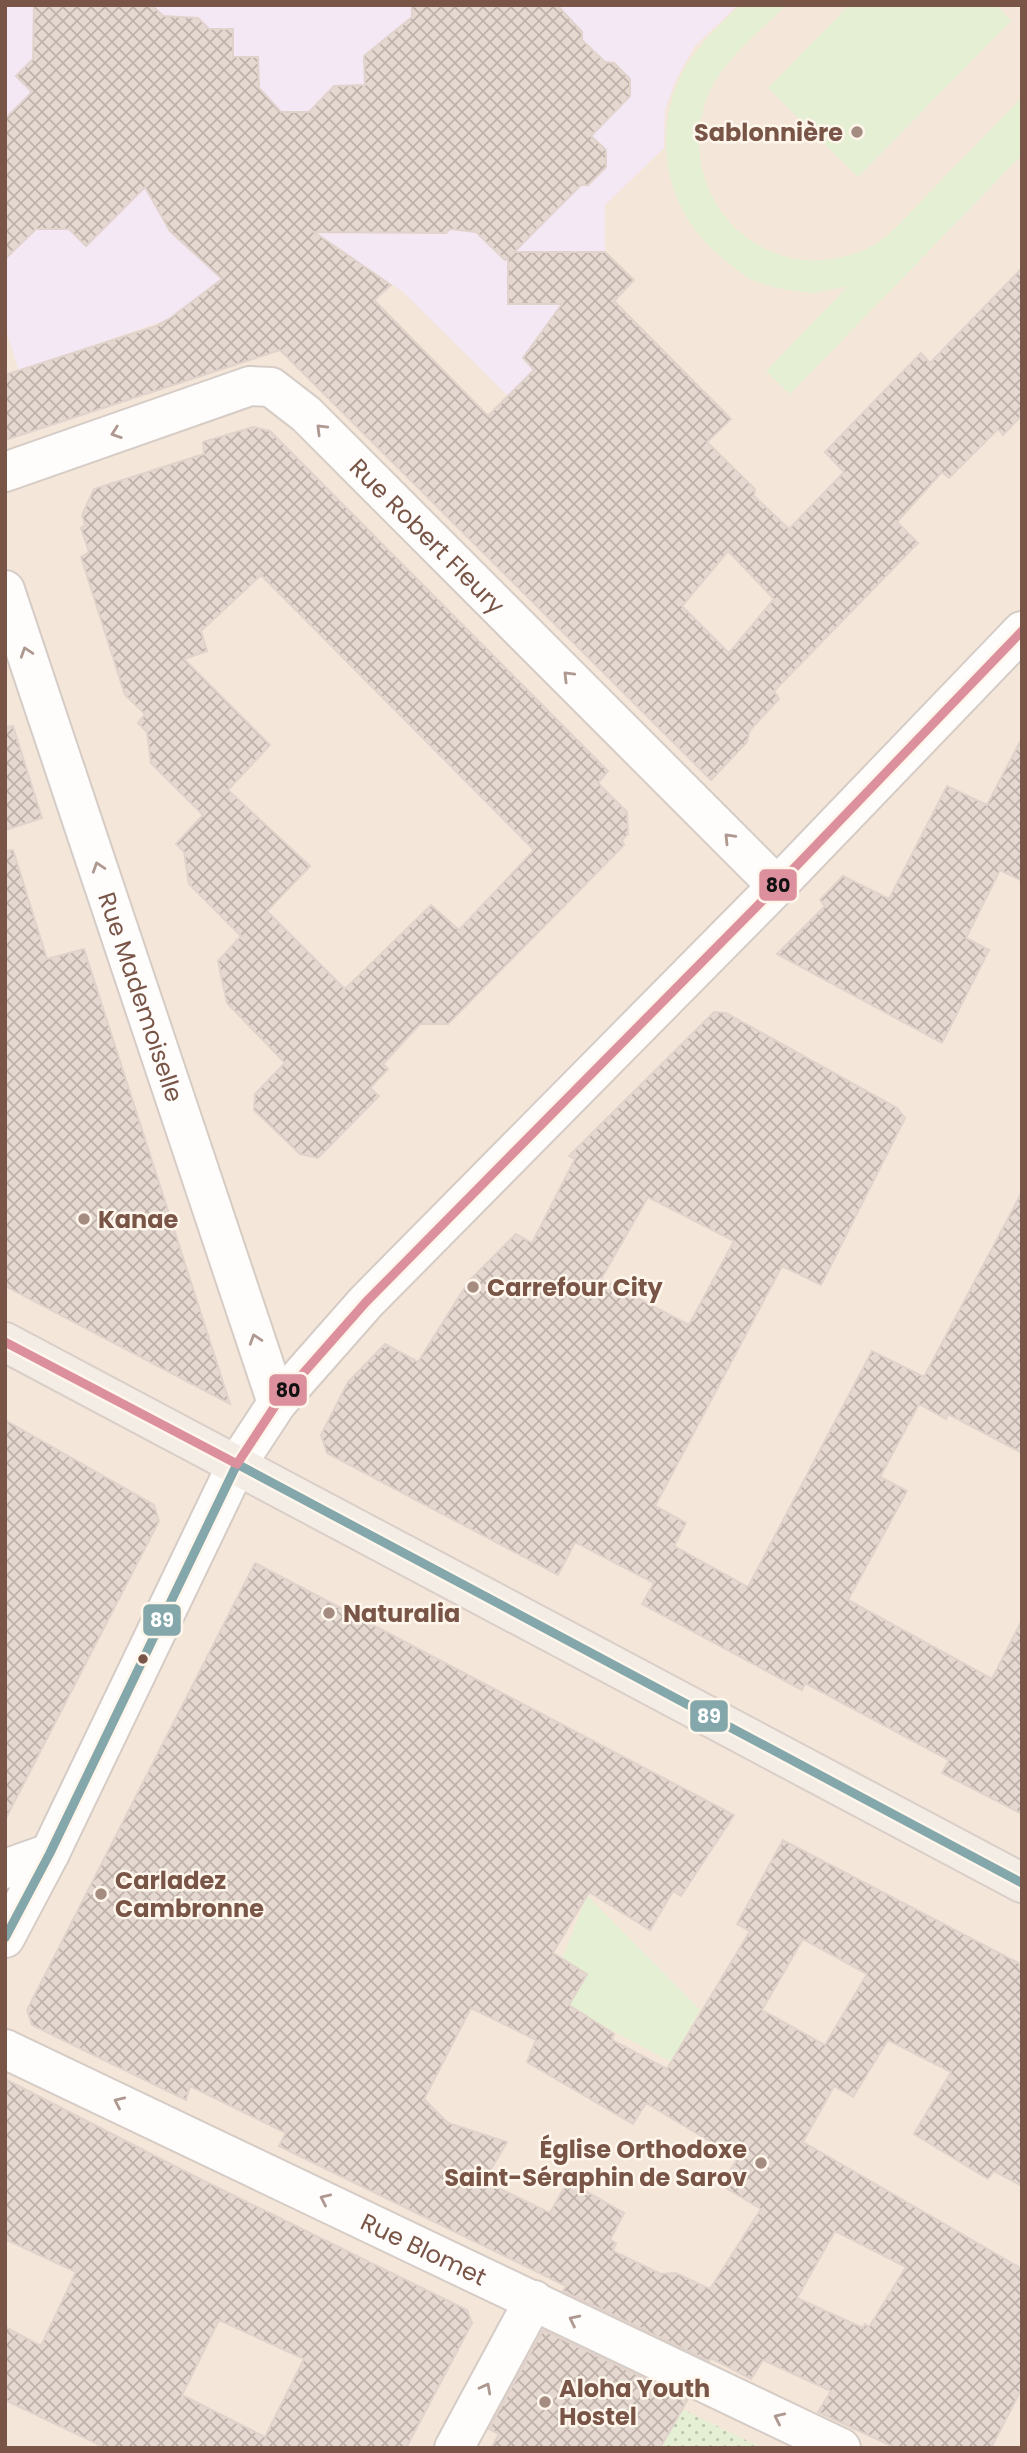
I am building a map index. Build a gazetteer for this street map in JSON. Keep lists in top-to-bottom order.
{
  "streets": {
    "street": ["Rue Robert Fleury", "Rue Mademoiselle", "Rue Blomet"]
  },
  "one_way": ["Rue Robert Fleury", "Rue Mademoiselle", "Rue Blomet"],
  "places": [
    "Sablonnière",
    "Kanae",
    "Carrefour City",
    "Naturalia",
    "Carladez Cambronne",
    "Église Orthodoxe Saint-Séraphin de Sarov",
    "Aloha Youth Hostel"
  ],
  "lines": ["transit line 80", "transit line 89"]
}
